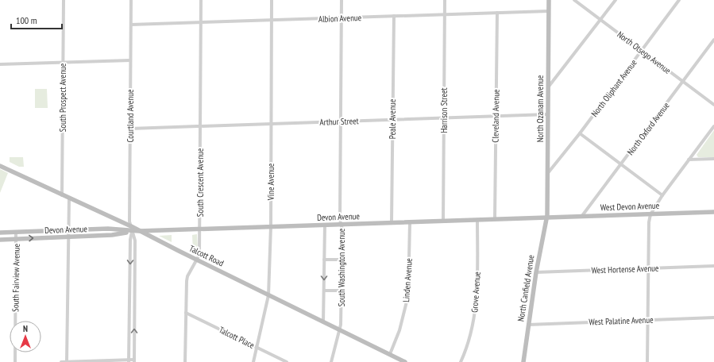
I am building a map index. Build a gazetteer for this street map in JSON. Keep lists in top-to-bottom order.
{
  "streets": {
    "street": [
      "Albion Avenue",
      "North Otsego Avenue",
      "North Oliphant Avenue",
      "South Prospect Avenue",
      "North Ozanam Avenue",
      "Harrison Street",
      "Courtland Avenue",
      "Cleveland Avenue",
      "Peale Avenue",
      "Arthur Street",
      "North Oxford Avenue",
      "Vine Avenue",
      "South Crescent Avenue",
      "West Devon Avenue",
      "Devon Avenue",
      "Talcott Road",
      "South Washington Avenue",
      "West Hortense Avenue",
      "South Fairview Avenue",
      "Linden Avenue",
      "North Canfield Avenue",
      "Grove Avenue",
      "West Palatine Avenue",
      "Talcott Place"
    ]
  },
  "crossings": [
    ["Albion Avenue", "North Ozanam Avenue"],
    ["Albion Avenue", "Harrison Street"],
    ["Albion Avenue", "Courtland Avenue"],
    ["Albion Avenue", "Cleveland Avenue"],
    ["Albion Avenue", "Peale Avenue"],
    ["Albion Avenue", "Vine Avenue"],
    ["Albion Avenue", "South Crescent Avenue"],
    ["Albion Avenue", "South Washington Avenue"],
    ["North Otsego Avenue", "North Oliphant Avenue"],
    ["North Otsego Avenue", "North Oxford Avenue"],
    ["North Oliphant Avenue", "North Ozanam Avenue"],
    ["North Ozanam Avenue", "Arthur Street"],
    ["North Ozanam Avenue", "West Devon Avenue"],
    ["North Ozanam Avenue", "Devon Avenue"],
    ["North Ozanam Avenue", "North Canfield Avenue"],
    ["Harrison Street", "Arthur Street"],
    ["Harrison Street", "Devon Avenue"],
    ["Courtland Avenue", "Arthur Street"],
    ["Courtland Avenue", "Devon Avenue"],
    ["Cleveland Avenue", "Arthur Street"],
    ["Cleveland Avenue", "Devon Avenue"],
    ["Peale Avenue", "Arthur Street"],
    ["Peale Avenue", "Devon Avenue"],
    ["Arthur Street", "Vine Avenue"],
    ["Arthur Street", "South Crescent Avenue"],
    ["Arthur Street", "South Washington Avenue"],
    ["North Oxford Avenue", "West Devon Avenue"],
    ["Vine Avenue", "Devon Avenue"],
    ["Vine Avenue", "Talcott Road"],
    ["Vine Avenue", "Talcott Place"],
    ["South Crescent Avenue", "Devon Avenue"],
    ["South Crescent Avenue", "Talcott Road"],
    ["South Crescent Avenue", "Talcott Place"],
    ["West Devon Avenue", "Devon Avenue"],
    ["West Devon Avenue", "North Canfield Avenue"],
    ["Devon Avenue", "Talcott Road"],
    ["Devon Avenue", "South Washington Avenue"],
    ["Devon Avenue", "South Fairview Avenue"],
    ["Devon Avenue", "Linden Avenue"],
    ["Devon Avenue", "North Canfield Avenue"],
    ["Devon Avenue", "Grove Avenue"],
    ["Talcott Road", "South Washington Avenue"],
    ["Talcott Road", "Linden Avenue"],
    ["West Hortense Avenue", "North Canfield Avenue"],
    ["North Canfield Avenue", "West Palatine Avenue"]
  ],
  "scale_bar": "100 m",
  "north": "top"
}
